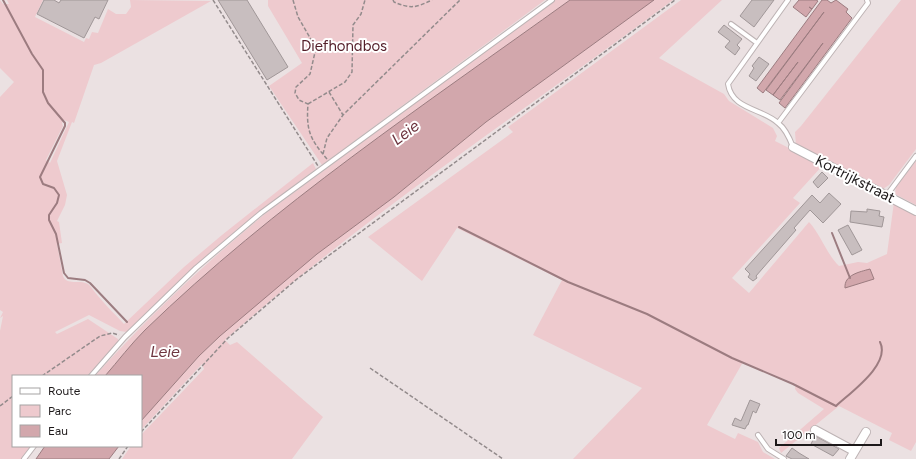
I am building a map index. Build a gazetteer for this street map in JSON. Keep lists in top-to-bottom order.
{
  "streets": {
    "street": ["Kortrijkstraat"]
  },
  "water": ["Leie"],
  "parks": ["Diefhondbos"],
  "legend": ["Route", "Parc", "Eau"],
  "scale_bar": "100 m"
}
